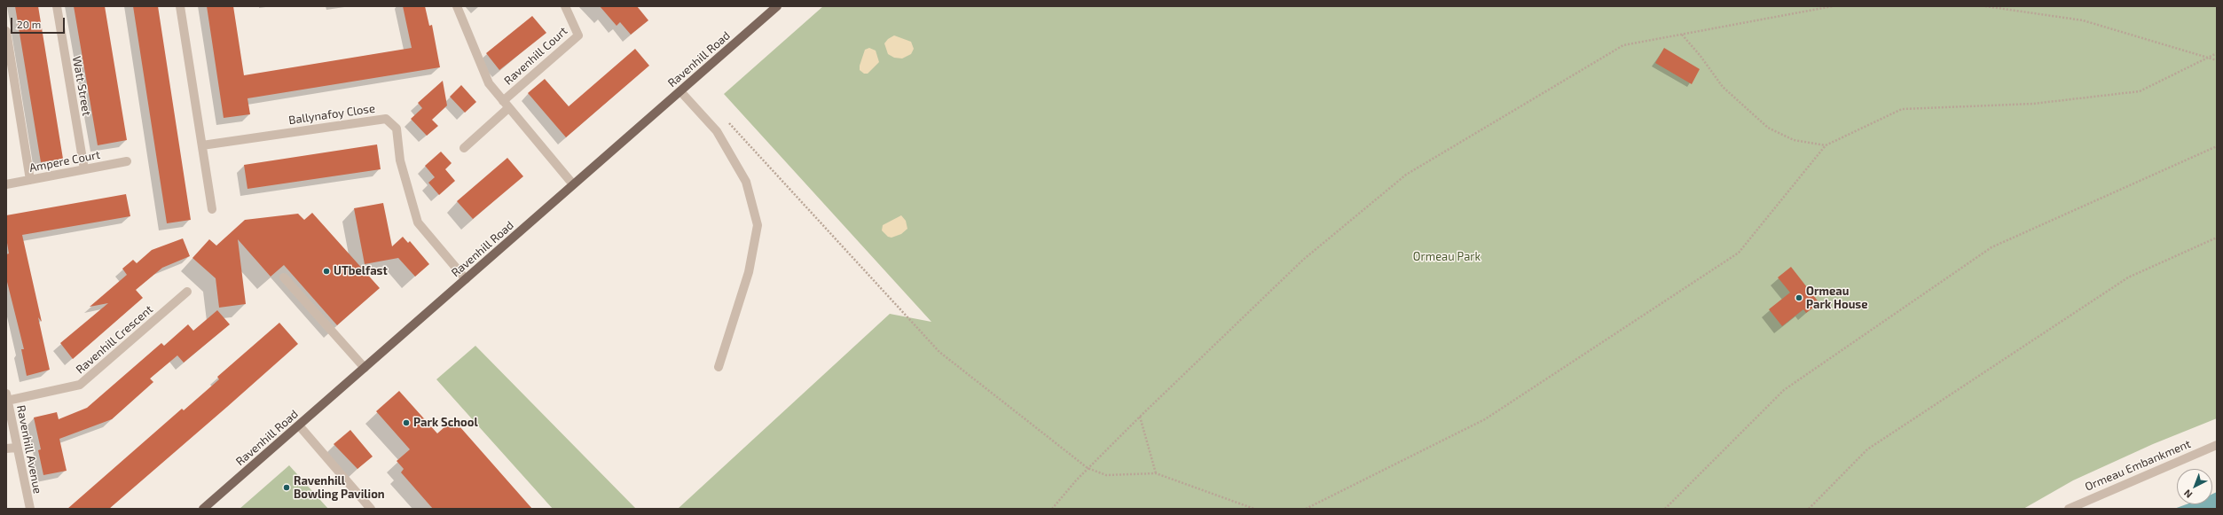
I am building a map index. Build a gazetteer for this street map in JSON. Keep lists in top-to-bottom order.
{
  "streets": {
    "main road": ["Ravenhill Road"],
    "street": [
      "Ravenhill Court",
      "Watt Street",
      "Ballynafoy Close",
      "Ampere Court",
      "Ravenhill Crescent",
      "Ravenhill Avenue",
      "Ormeau Embankment"
    ]
  },
  "crossings": [
    ["Ravenhill Court", "Ravenhill Road"],
    ["Ravenhill Road", "Ballynafoy Close"],
    ["Watt Street", "Ampere Court"],
    ["Ravenhill Crescent", "Ravenhill Avenue"]
  ],
  "parks": ["Ormeau Park"],
  "places": [
    "UTbelfast",
    "Ormeau Park House",
    "Park School",
    "Ravenhill Bowling Pavilion"
  ],
  "scale_bar": "20 m",
  "north": "bottom left"
}
